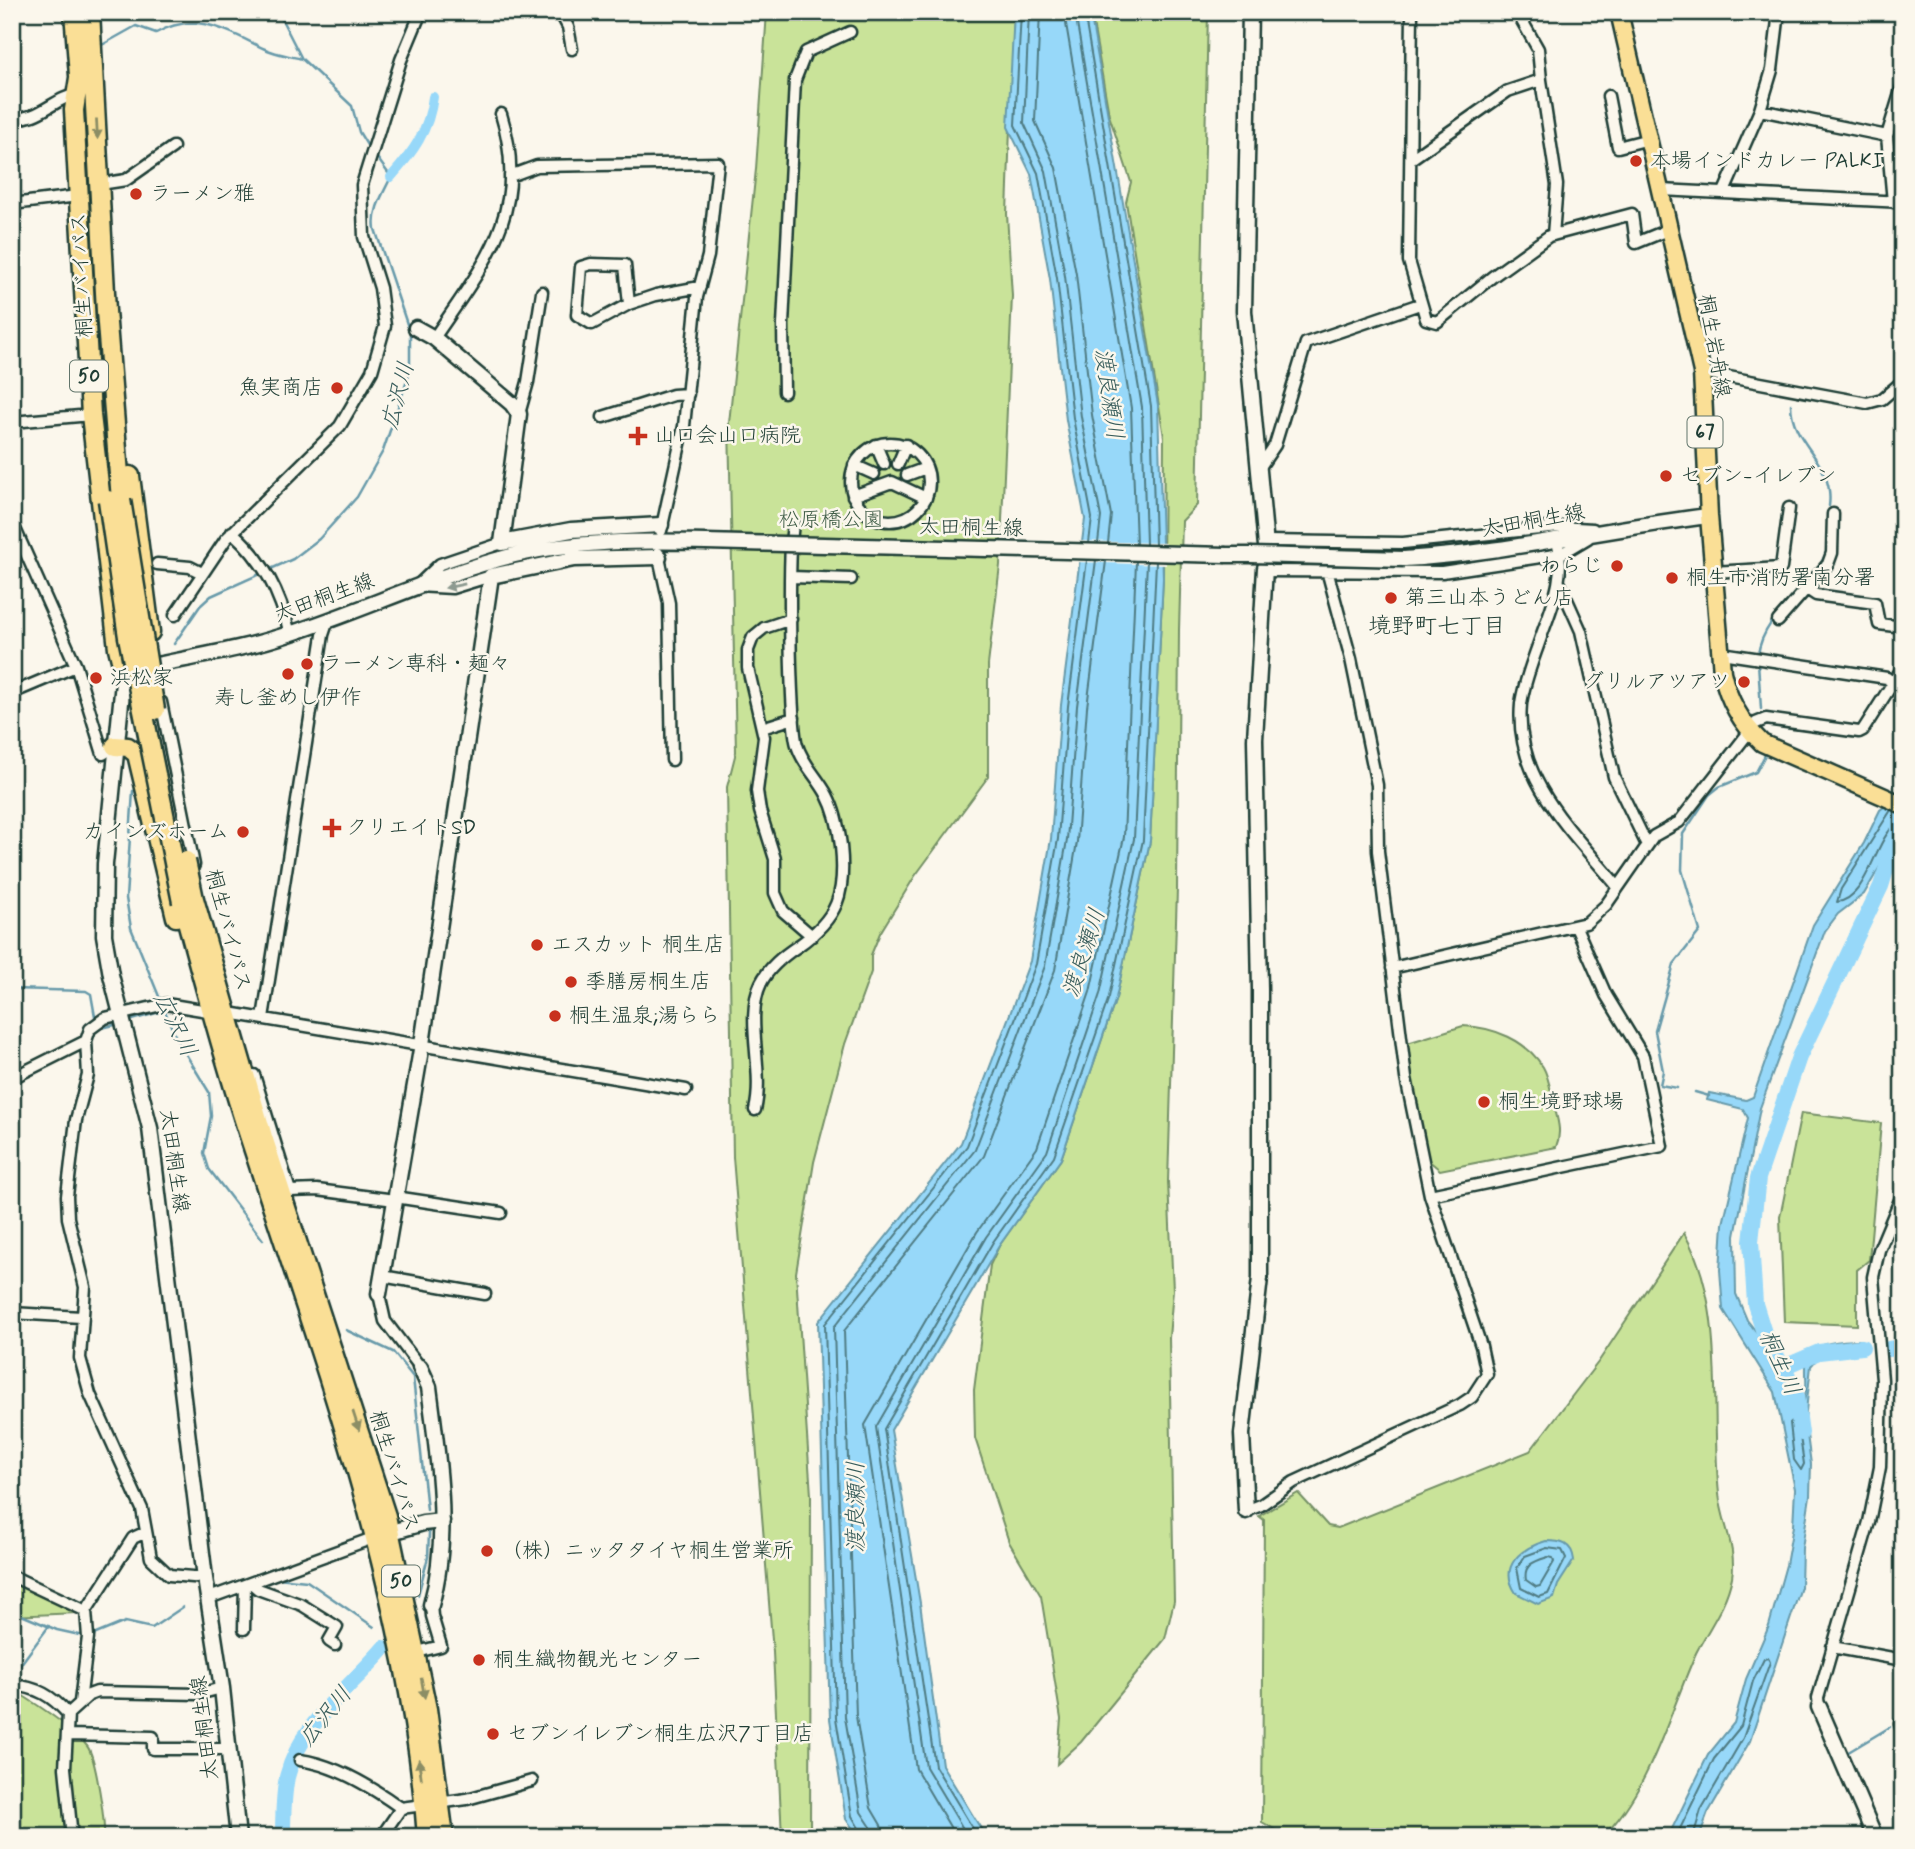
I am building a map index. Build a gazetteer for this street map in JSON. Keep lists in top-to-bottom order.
{
  "streets": {
    "highway": ["桐生バイパス", "50"],
    "main road": ["桐生岩舟線", "67"],
    "street": ["太田桐生線"]
  },
  "crossings": [
    ["桐生バイパス", "50"],
    ["桐生岩舟線", "太田桐生線"],
    ["50", "太田桐生線"]
  ],
  "districts": ["境野町七丁目"],
  "water": ["渡良瀬川", "広沢川", "桐生川"],
  "parks": ["松原橋公園"],
  "places": {
    "other": [
      "本場インドカレー PALKI",
      "ラーメン雅",
      "魚実商店",
      "セブン-イレブン",
      "わらじ",
      "桐生市消防署南分署",
      "第三山本うどん店",
      "ラーメン専科・麺々",
      "寿し釜めし伊作",
      "浜松家",
      "グリルアツアツ",
      "カインズホーム",
      "エスカット 桐生店",
      "季膳房桐生店",
      "桐生温泉;湯らら",
      "桐生境野球場",
      "（株）ニッタタイヤ桐生営業所",
      "桐生織物観光センター",
      "セブンイレブン桐生広沢7丁目店"
    ],
    "health": ["山口会山口病院", "クリエイトSD"]
  }
}
